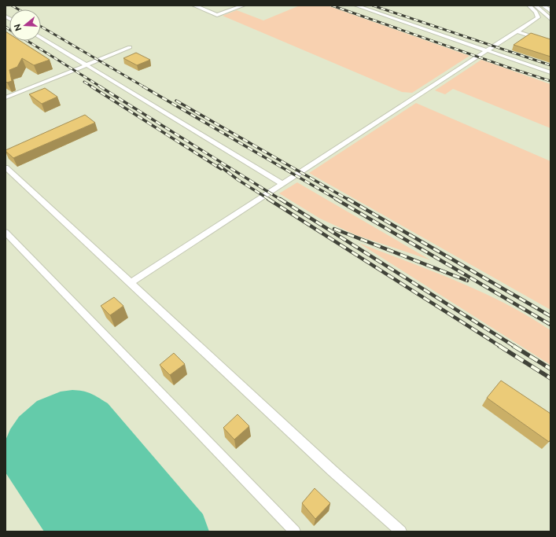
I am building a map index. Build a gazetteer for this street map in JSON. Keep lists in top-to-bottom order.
{
  "north": "left"
}
